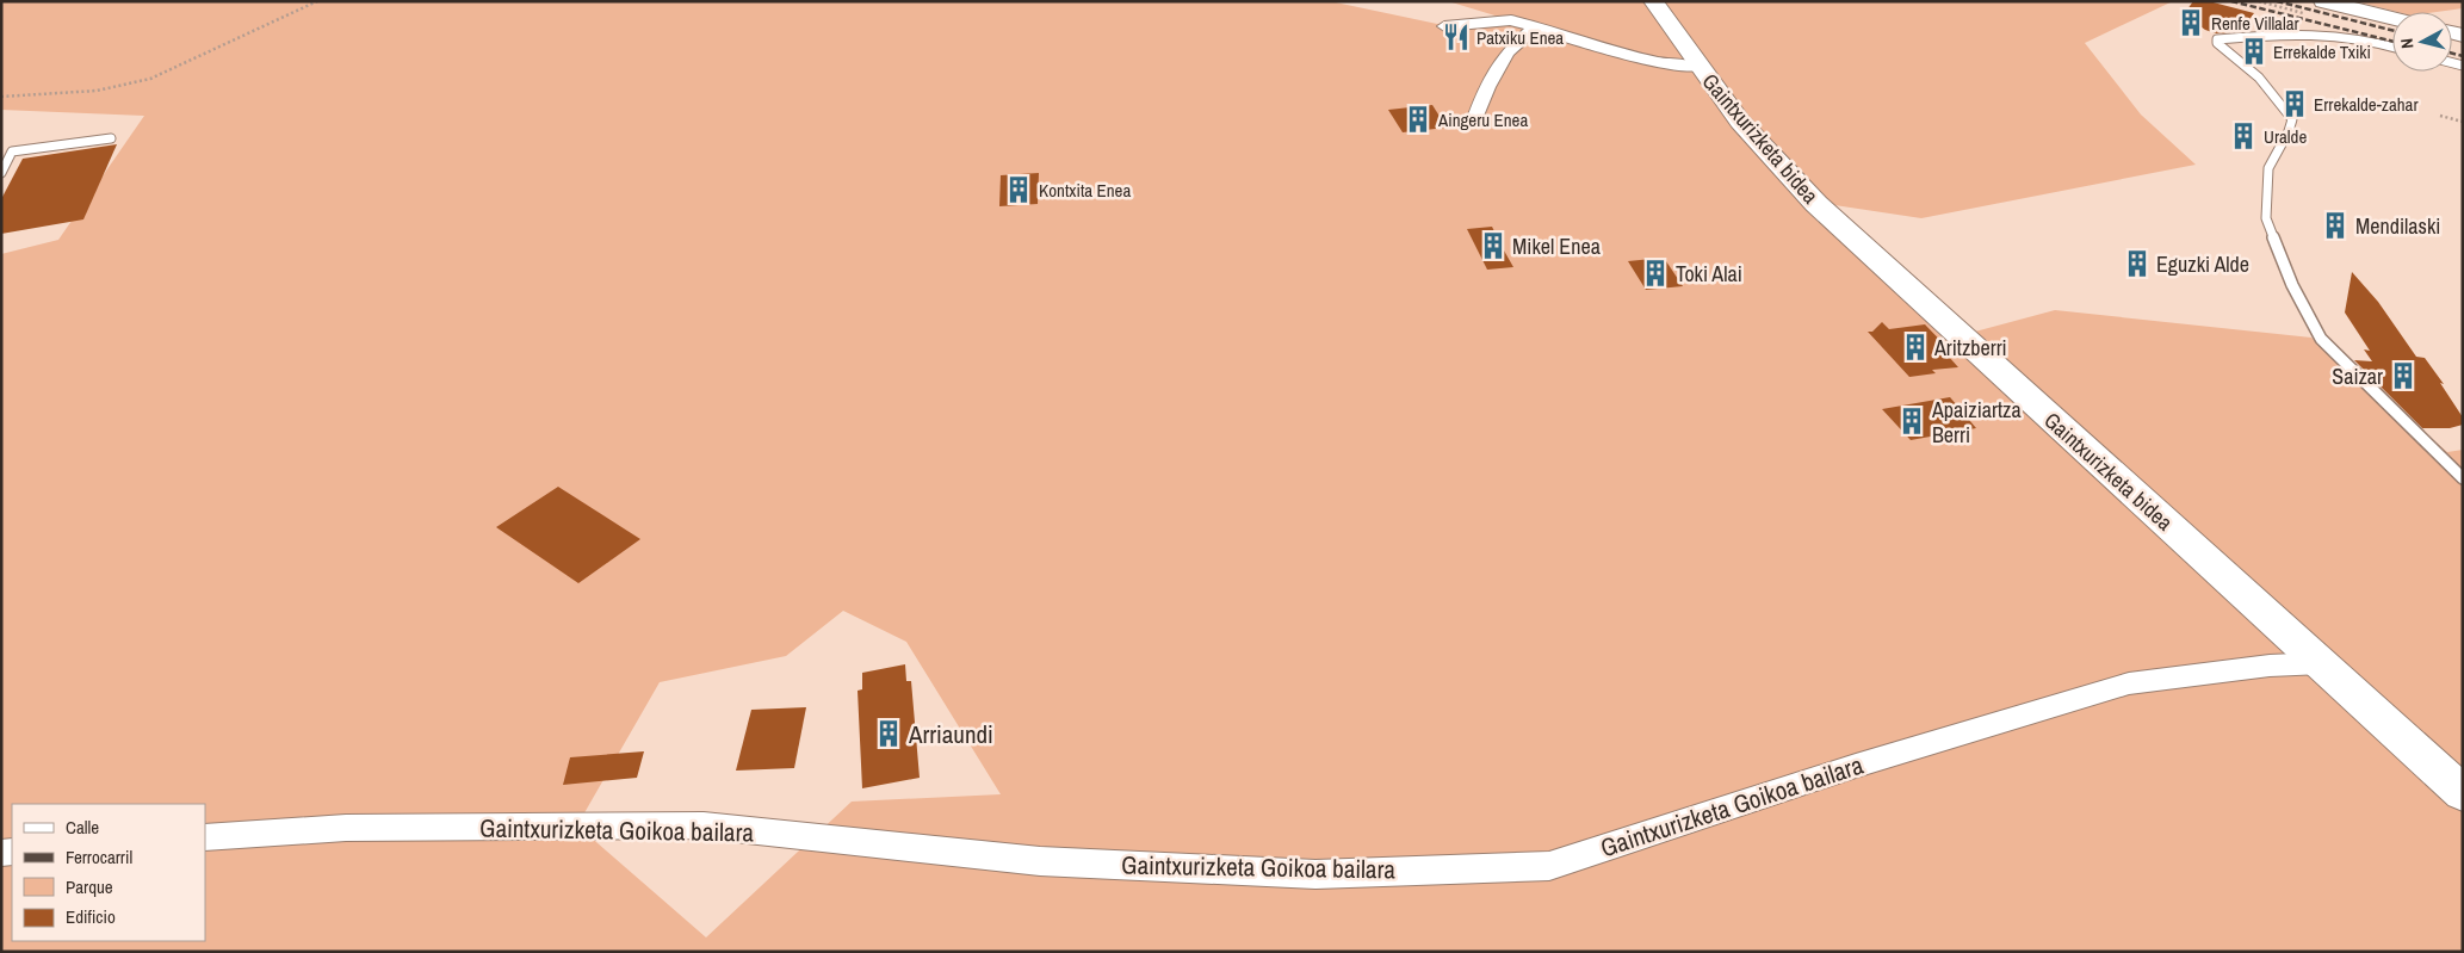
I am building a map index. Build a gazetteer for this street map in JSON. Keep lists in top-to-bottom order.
{
  "streets": {
    "main road": ["Gaintxurizketa bidea"],
    "street": ["Gaintxurizketa Goikoa bailara"]
  },
  "crossings": [
    ["Gaintxurizketa bidea", "Gaintxurizketa Goikoa bailara"]
  ],
  "places": {
    "building": [
      "Renfe Villalar",
      "Errekalde Txiki",
      "Errekalde-zahar",
      "Aingeru Enea",
      "Uralde",
      "Kontxita Enea",
      "Mendilaski",
      "Mikel Enea",
      "Eguzki Alde",
      "Toki Alai",
      "Aritzberri",
      "Saizar",
      "Apaiziartza Berri",
      "Arriaundi"
    ],
    "restaurant": ["Patxiku Enea"]
  },
  "legend": [
    "Calle",
    "Ferrocarril",
    "Parque",
    "Edificio"
  ],
  "north": "left"
}
